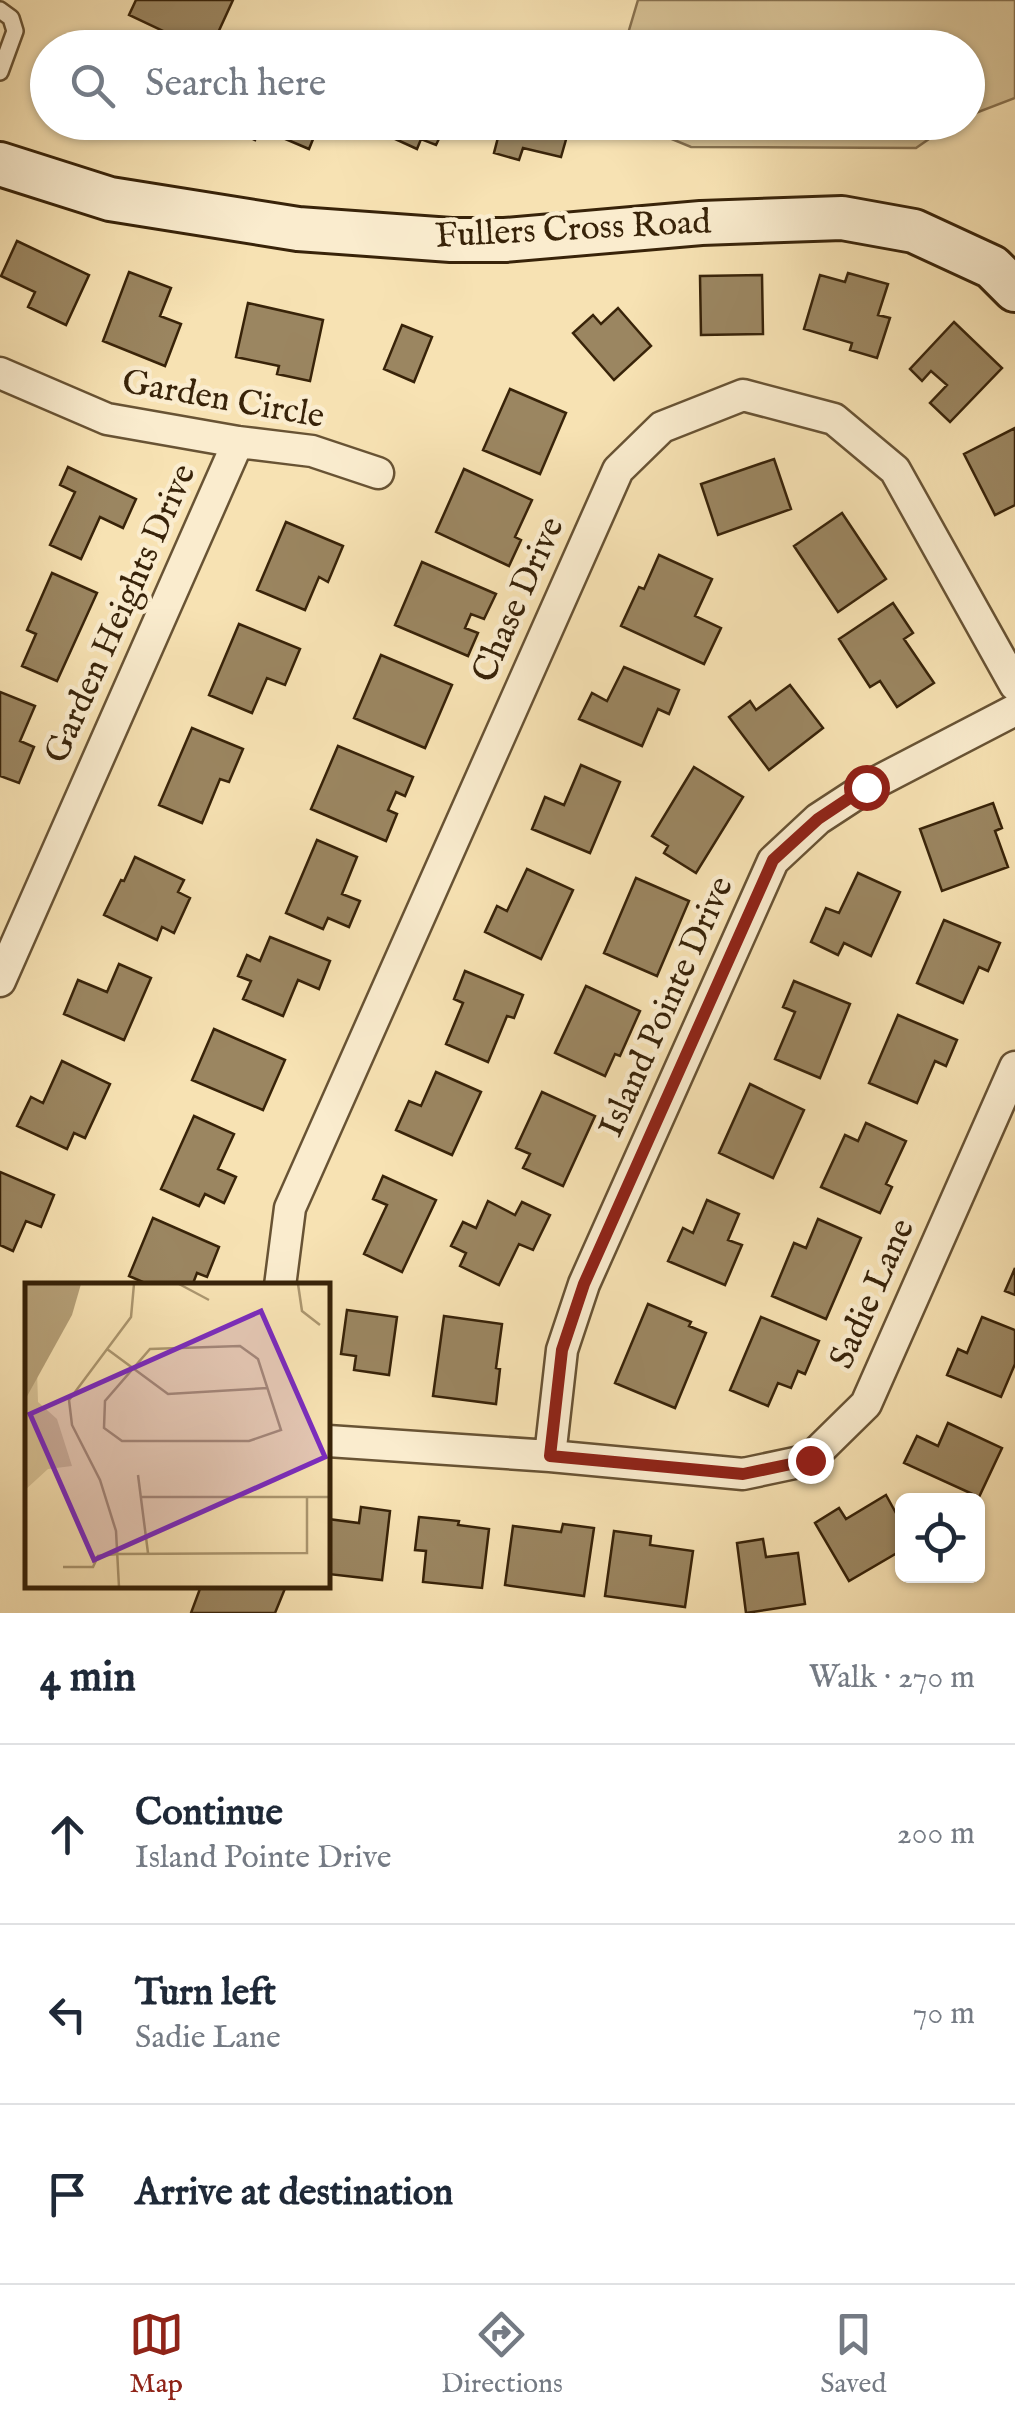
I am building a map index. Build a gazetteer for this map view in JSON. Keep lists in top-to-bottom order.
{
  "streets": {
    "street": [
      "Fullers Cross Road",
      "Garden Circle",
      "Chase Drive",
      "Garden Heights Drive",
      "Island Pointe Drive",
      "Sadie Lane"
    ]
  },
  "crossings": [
    ["Garden Circle", "Garden Heights Drive"],
    ["Island Pointe Drive", "Sadie Lane"]
  ],
  "page": {
    "search": "Search here",
    "heading": ["4 min", "Walk · 270 m"],
    "list": [
      ["Continue", "Island Pointe Drive", "200 m"],
      ["Turn left", "Sadie Lane", "70 m"],
      "Arrive at destination"
    ],
    "nav": ["Map", "Directions", "Saved"]
  }
}
